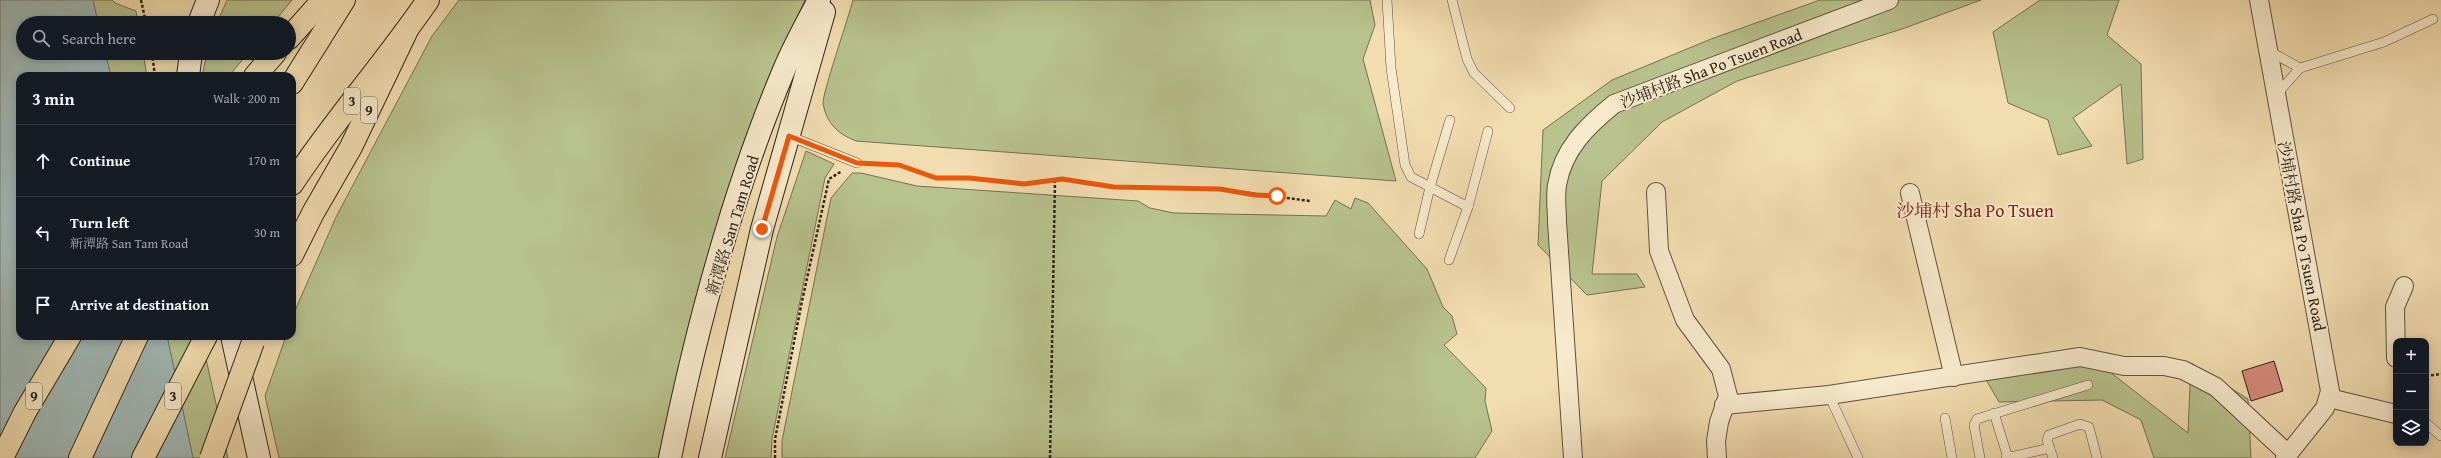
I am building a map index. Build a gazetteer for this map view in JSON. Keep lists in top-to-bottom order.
{
  "streets": {
    "highway": ["3", "9"],
    "street": ["沙埔村路 Sha Po Tsuen Road", "新潭路 San Tam Road"]
  },
  "crossings": [
    ["3", "9"]
  ],
  "districts": ["沙埔村 Sha Po Tsuen"],
  "page": {
    "search": "Search here",
    "heading": ["3 min", "Walk · 200 m"],
    "list": [
      ["Continue", "170 m"],
      ["Turn left", "新潭路 San Tam Road", "30 m"],
      "Arrive at destination"
    ],
    "map_buttons": ["+", "−"]
  }
}
